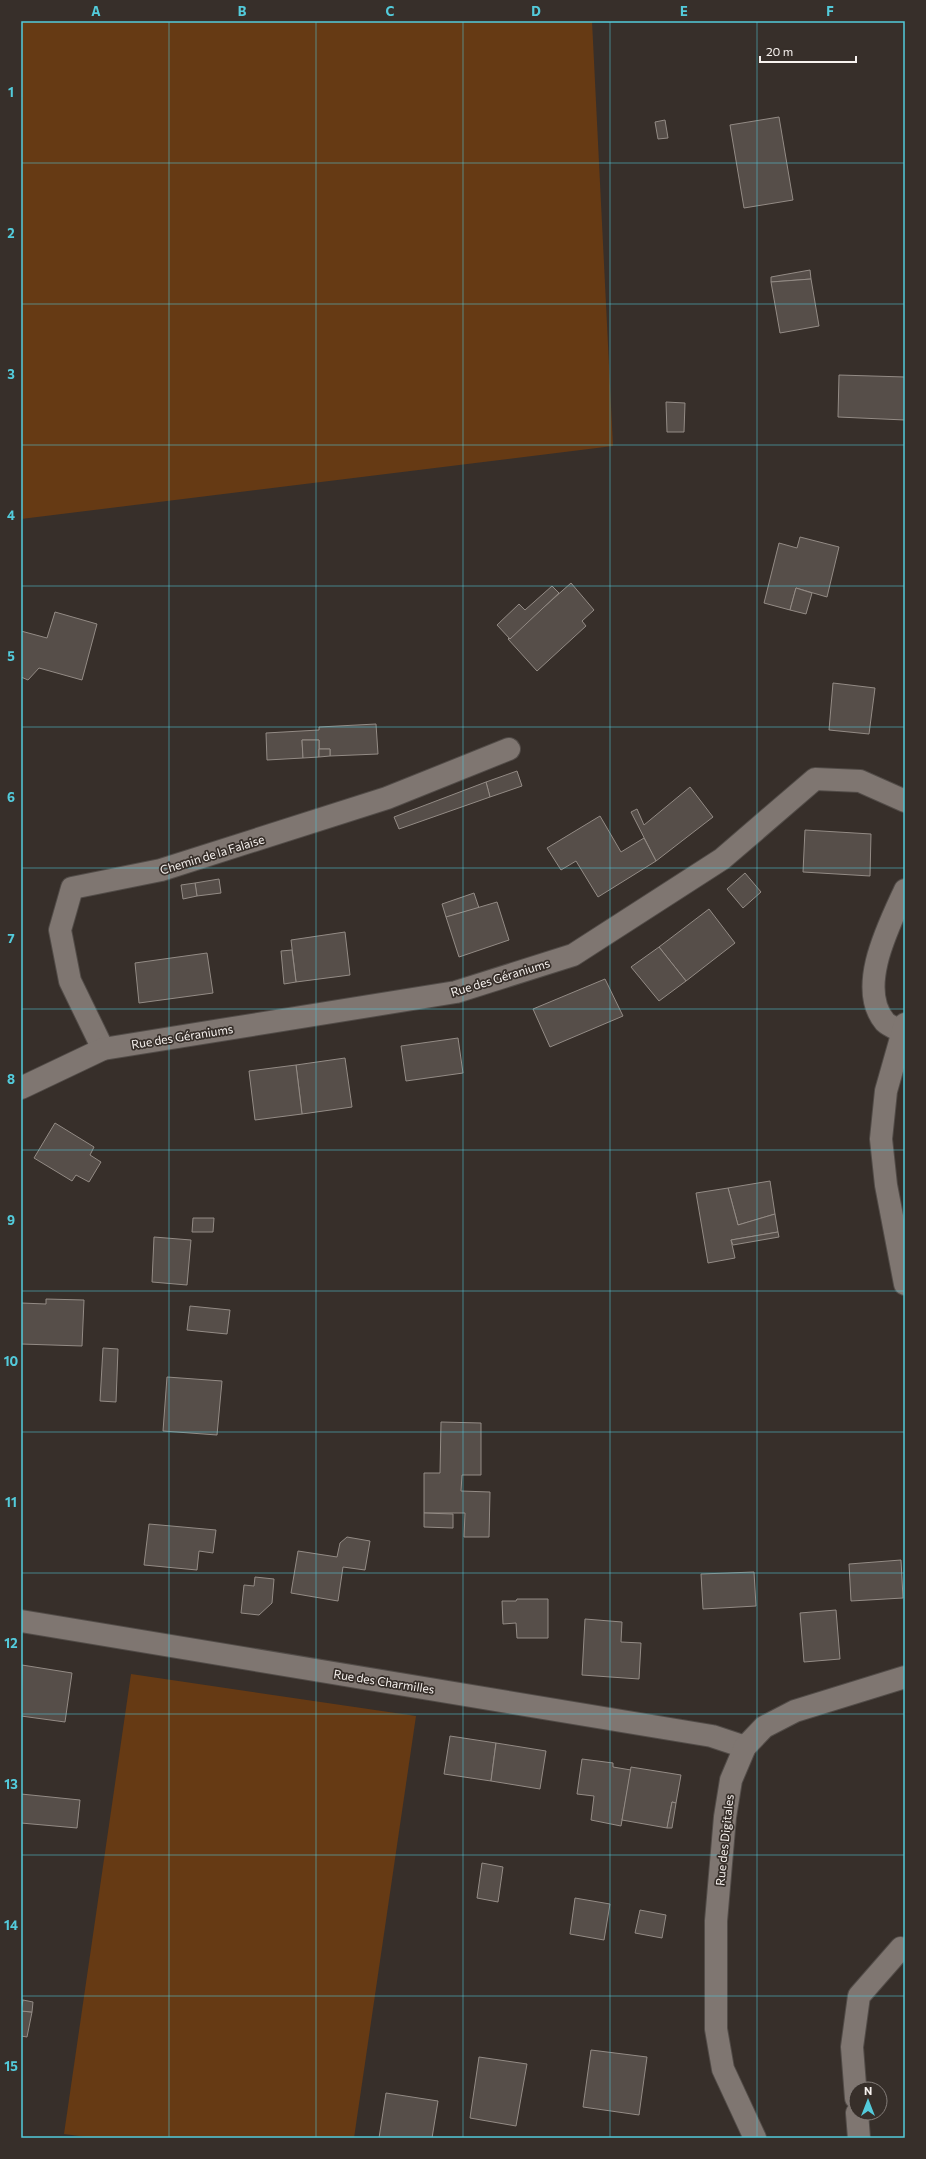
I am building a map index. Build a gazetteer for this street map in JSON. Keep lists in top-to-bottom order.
{
  "streets": {
    "street": [
      "Chemin de la Falaise",
      "Rue des Géraniums",
      "Rue des Charmilles",
      "Rue des Digitales"
    ]
  },
  "crossings": [
    ["Chemin de la Falaise", "Rue des Géraniums"],
    ["Rue des Charmilles", "Rue des Digitales"]
  ],
  "scale_bar": "20 m",
  "north": "top",
  "grid": {
    "columns": [
      "A",
      "B",
      "C",
      "D",
      "E",
      "F"
    ],
    "rows": [
      "1",
      "2",
      "3",
      "4",
      "5",
      "6",
      "7",
      "8",
      "9",
      "10",
      "11",
      "12",
      "13",
      "14",
      "15"
    ]
  }
}
